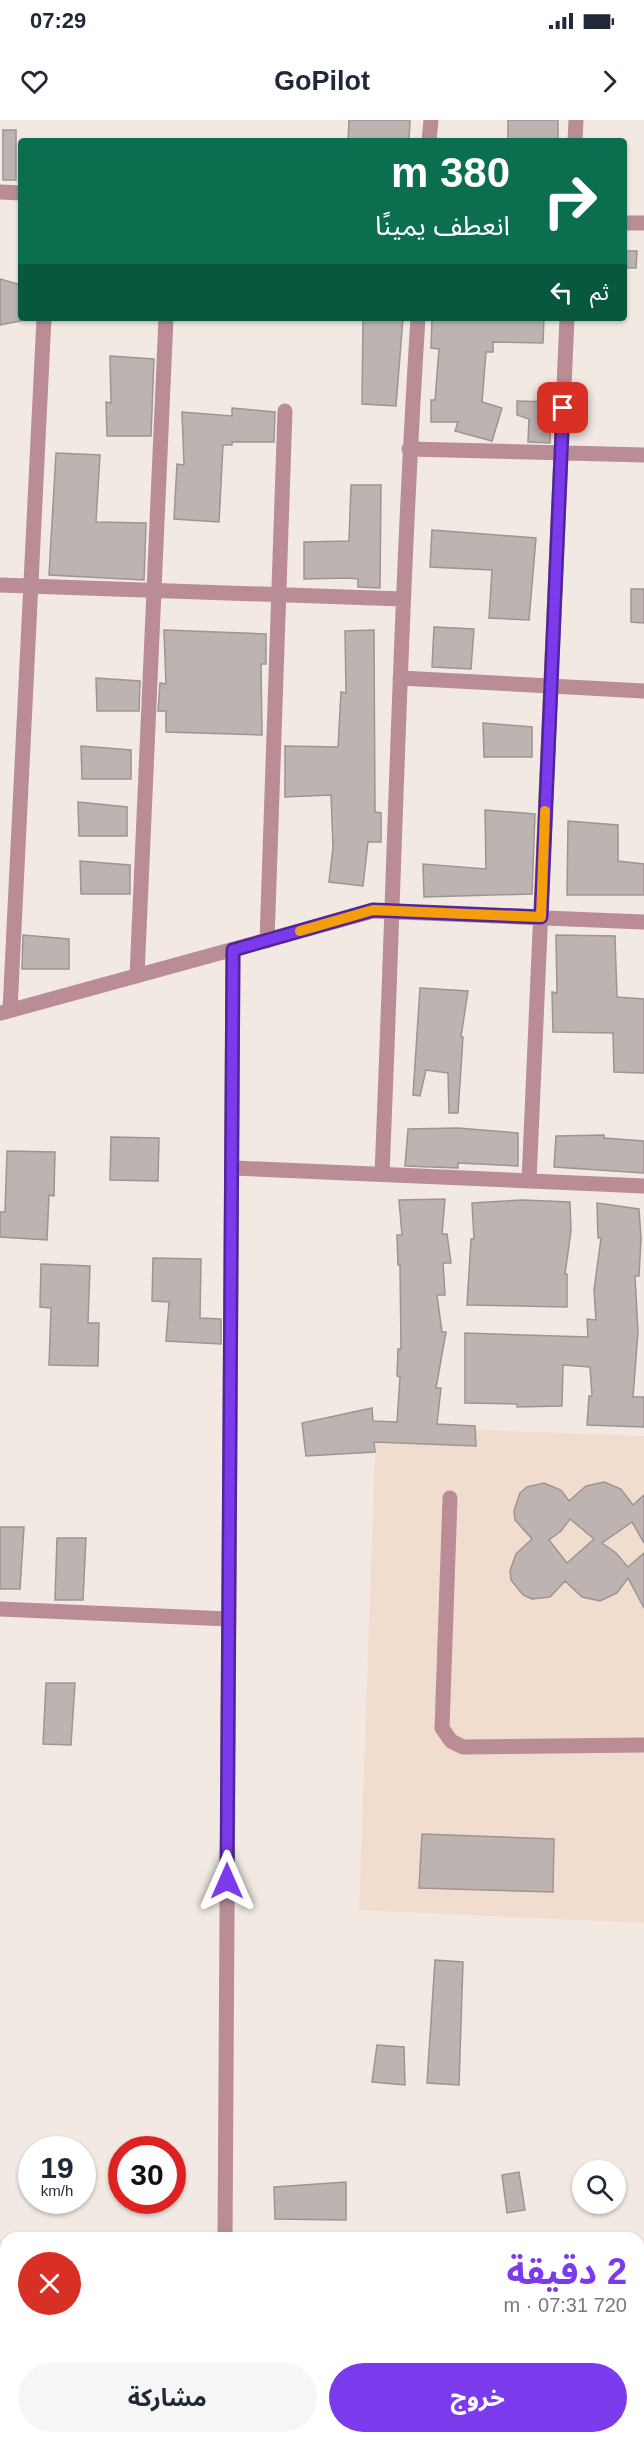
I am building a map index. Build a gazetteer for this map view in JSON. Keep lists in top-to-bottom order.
{
  "page": {
    "status": "07:29",
    "header": "GoPilot",
    "turn": ["380 m", "انعطف يمينًا"],
    "then": "ثم",
    "speed": "19 km/h",
    "limit": "30",
    "heading": ["2 دقيقة", "720 m · 07:31"],
    "buttons": ["خروج", "مشاركة"]
  }
}
